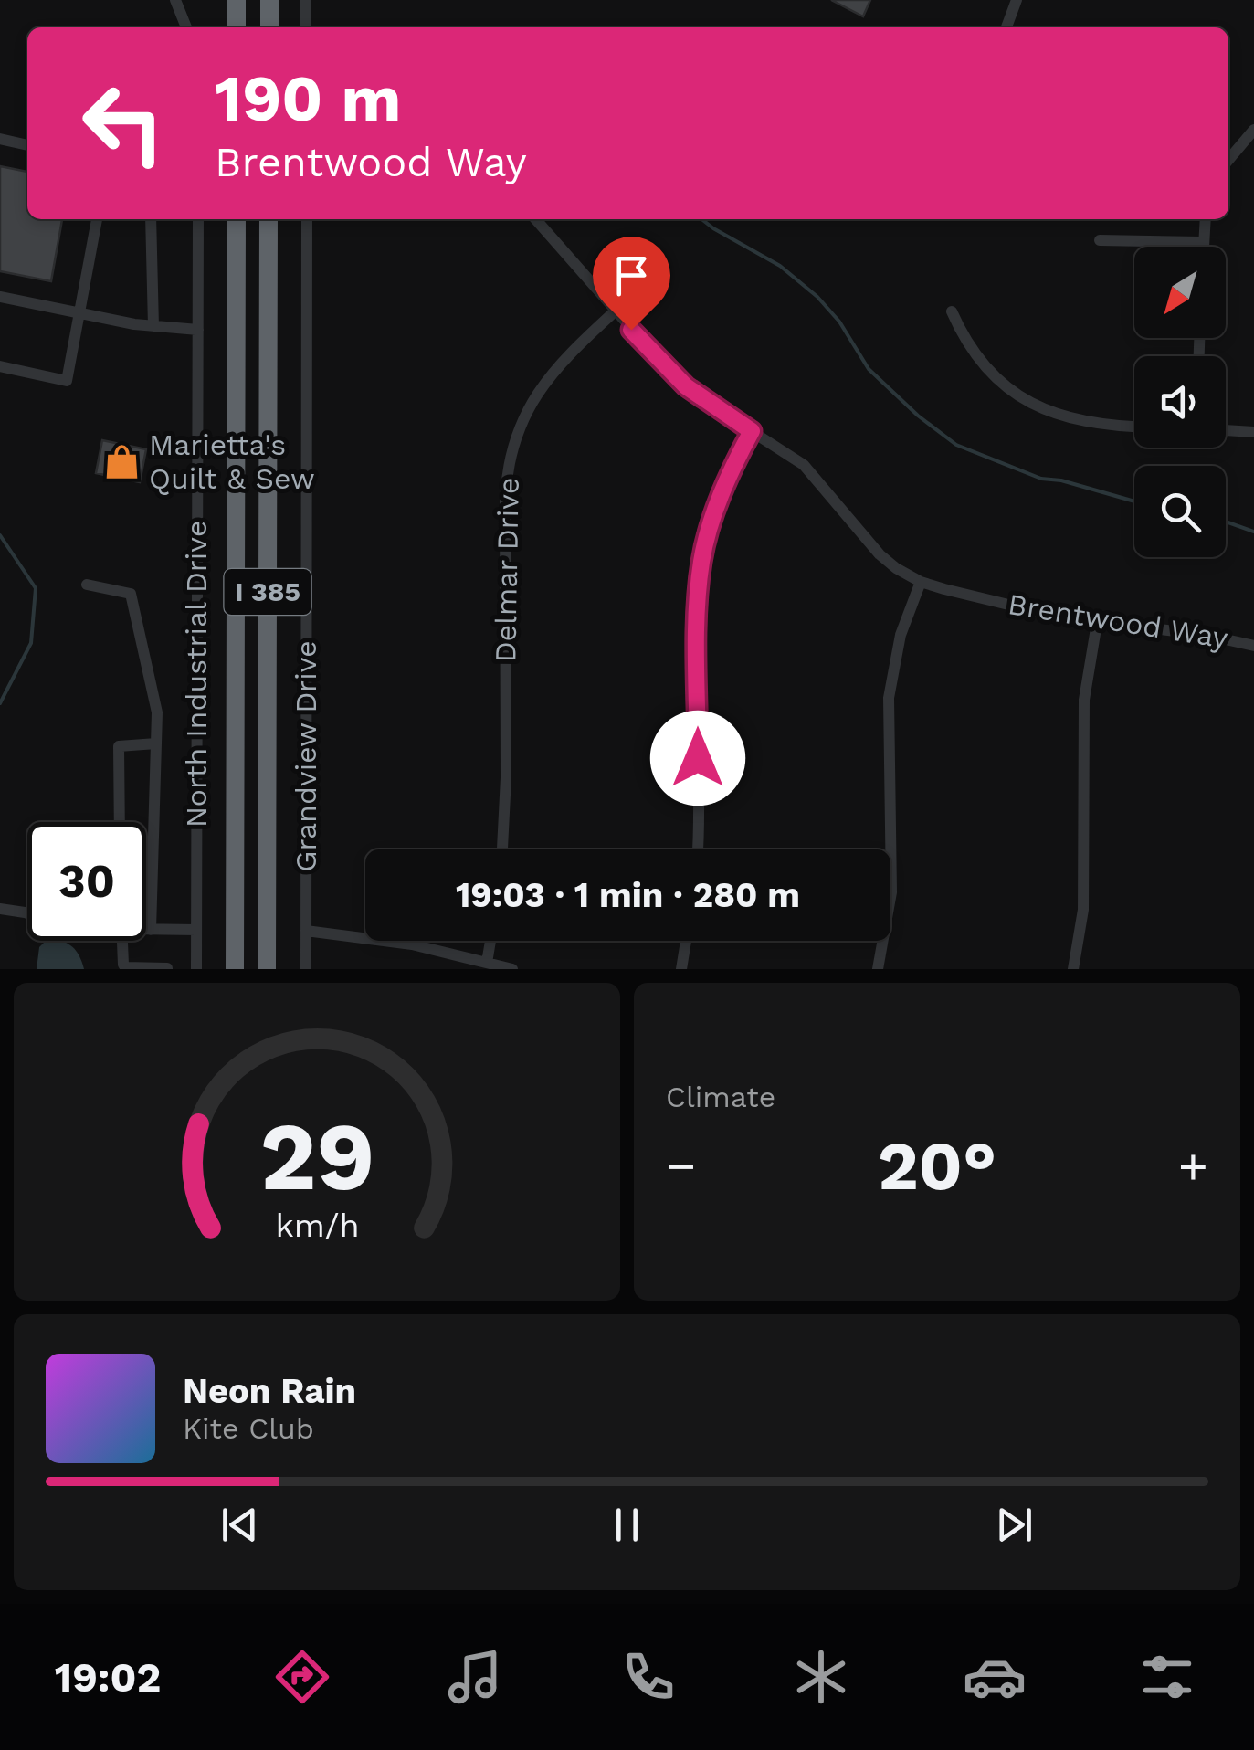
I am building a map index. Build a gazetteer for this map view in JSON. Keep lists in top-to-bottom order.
{
  "streets": {
    "highway": ["I 385"],
    "street": [
      "Delmar Drive",
      "Brentwood Way",
      "North Industrial Drive",
      "Grandview Drive"
    ]
  },
  "crossings": [
    ["Delmar Drive", "Brentwood Way"]
  ],
  "places": {
    "shop": ["Marietta's Quilt & Sew"]
  },
  "north": "bottom left",
  "page": {
    "turn": ["190 m", "Brentwood Way"],
    "limit": "30",
    "trip": "19:03 · 1 min · 280 m",
    "tile": "Climate",
    "heat": ["−", "20°", "+"],
    "song": ["Neon Rain", "Kite Club"],
    "tabs": "19:02",
    "gauge": ["29", "km/h"]
  }
}
